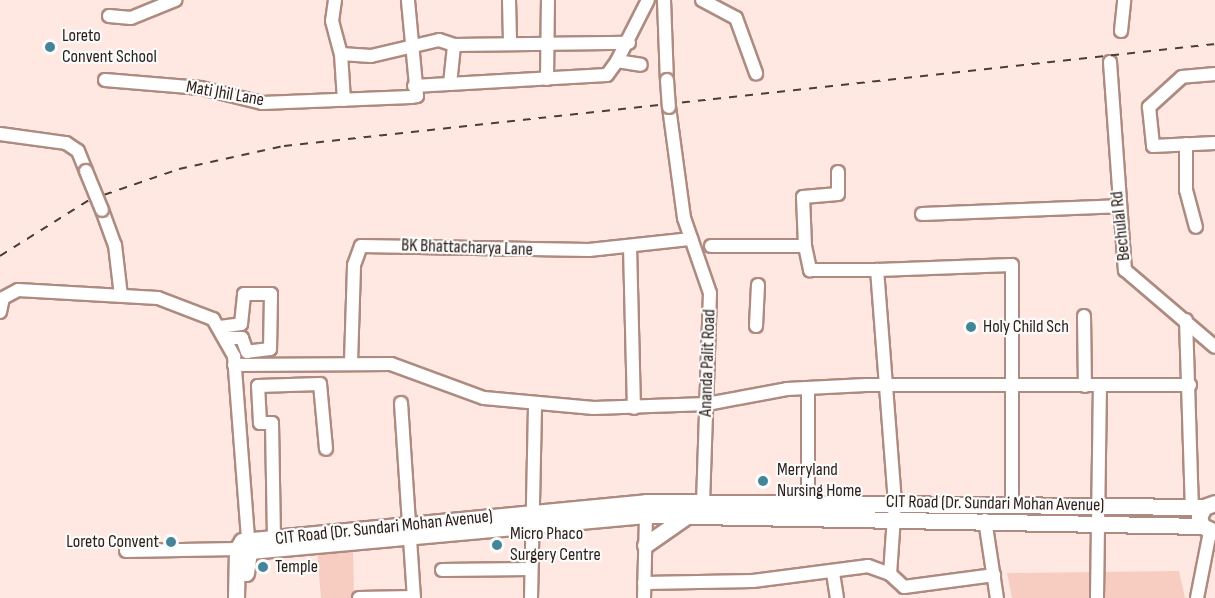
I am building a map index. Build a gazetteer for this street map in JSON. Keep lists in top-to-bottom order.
{
  "streets": {
    "main road": ["CIT Road (Dr. Sundari Mohan Avenue)"],
    "street": [
      "Mati Jhil Lane",
      "Bechulal Rd",
      "BK Bhattacharya Lane",
      "Ananda Palit Road"
    ]
  },
  "crossings": [
    ["BK Bhattacharya Lane", "Ananda Palit Road"],
    ["Ananda Palit Road", "CIT Road (Dr. Sundari Mohan Avenue)"]
  ],
  "places": [
    "Loreto Convent School",
    "Holy Child Sch",
    "Merryland Nursing Home",
    "Loreto Convent",
    "Micro Phaco Surgery Centre",
    "Temple"
  ]
}
